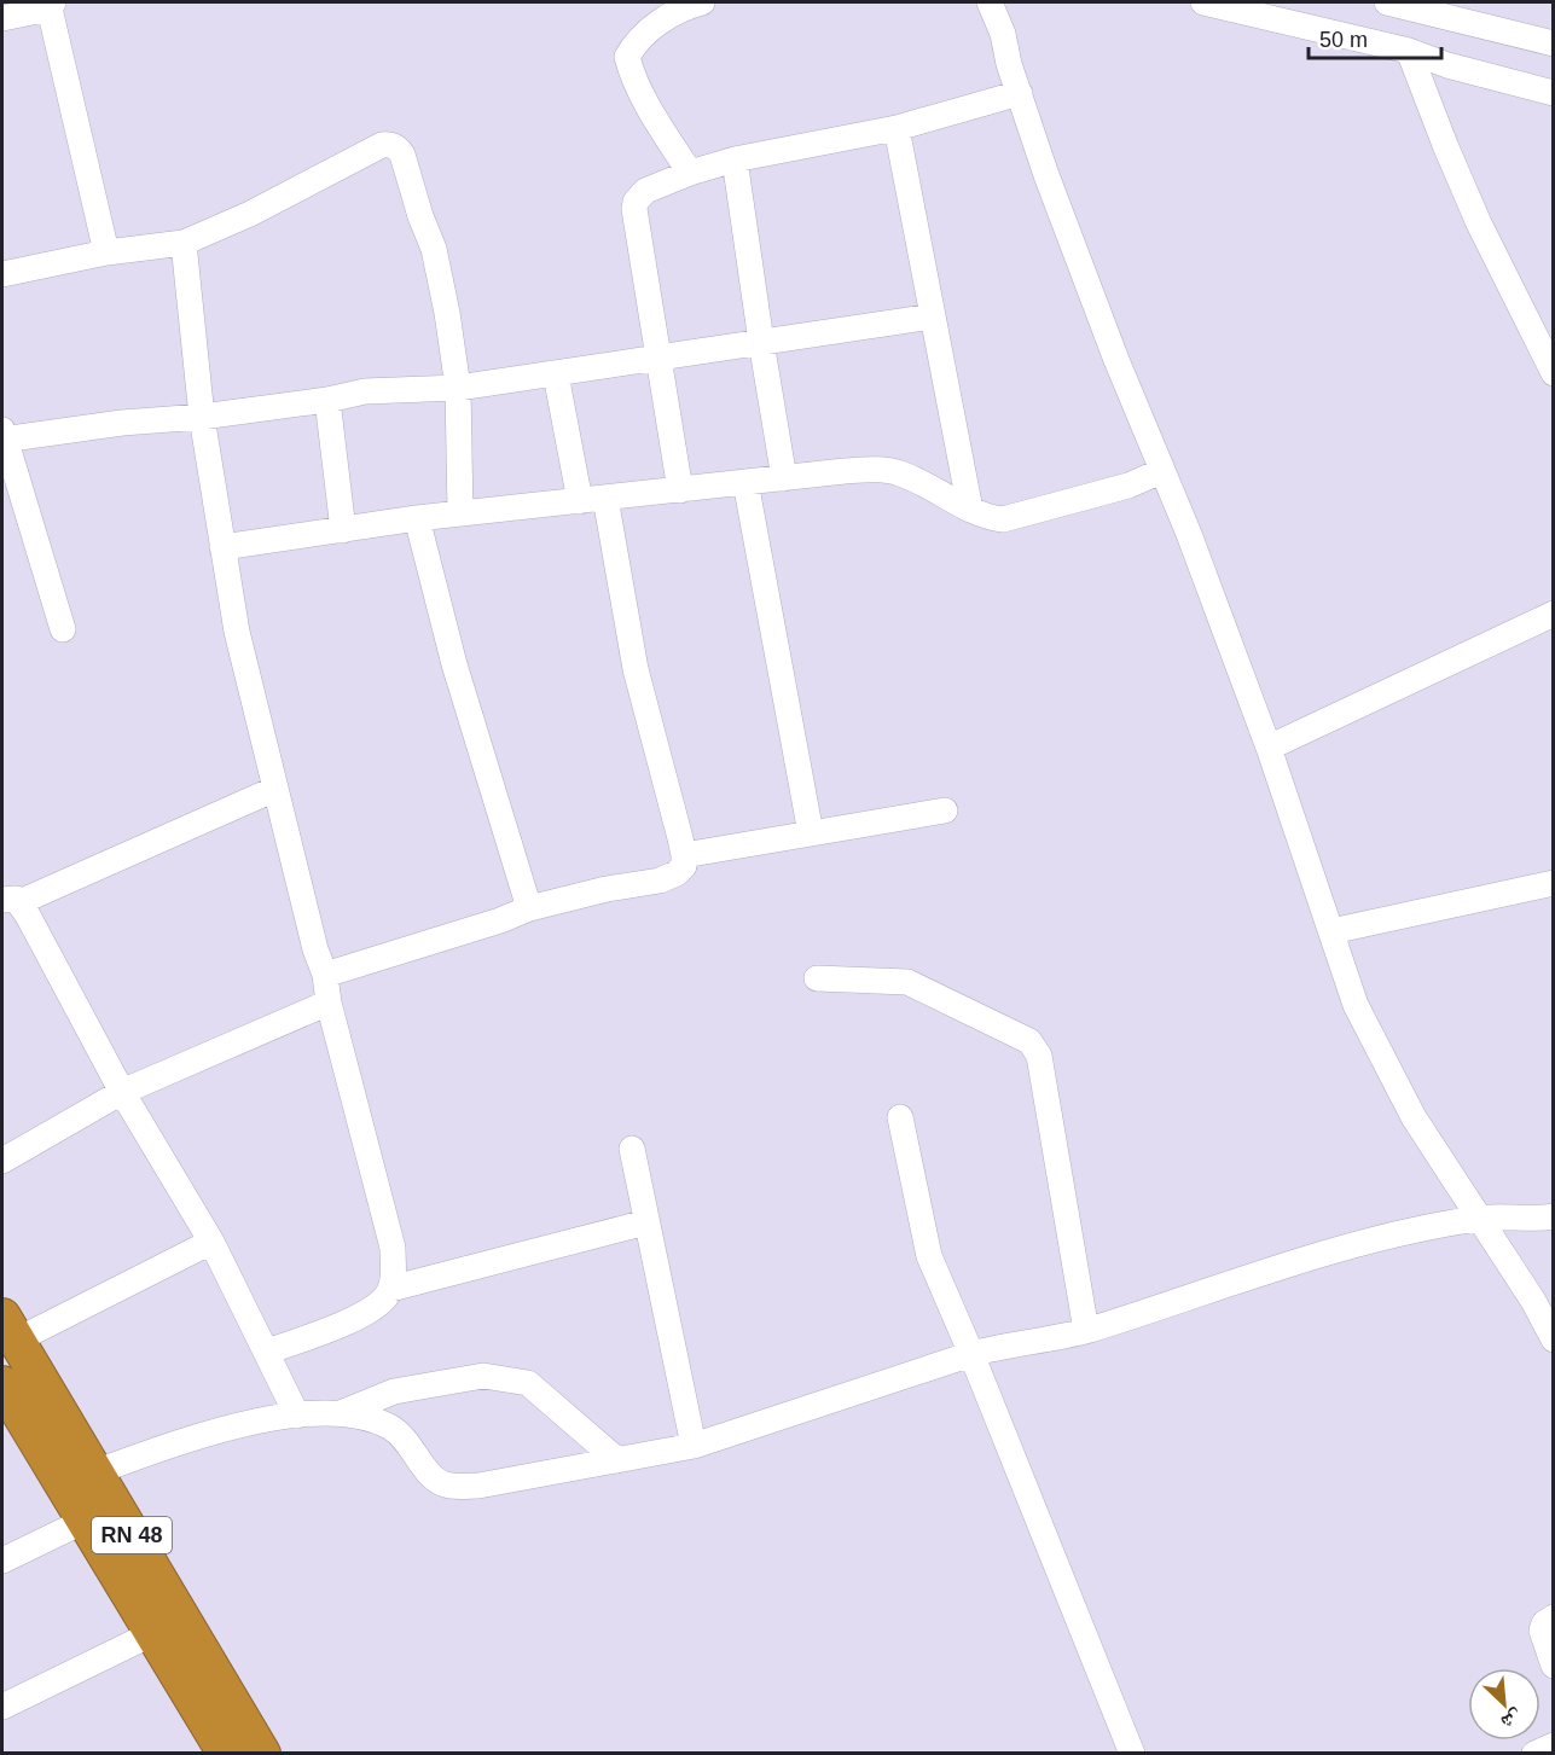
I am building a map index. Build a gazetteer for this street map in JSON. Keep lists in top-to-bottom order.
{
  "streets": {
    "highway": ["RN 48"]
  },
  "scale_bar": "50 m",
  "north": "bottom right"
}
